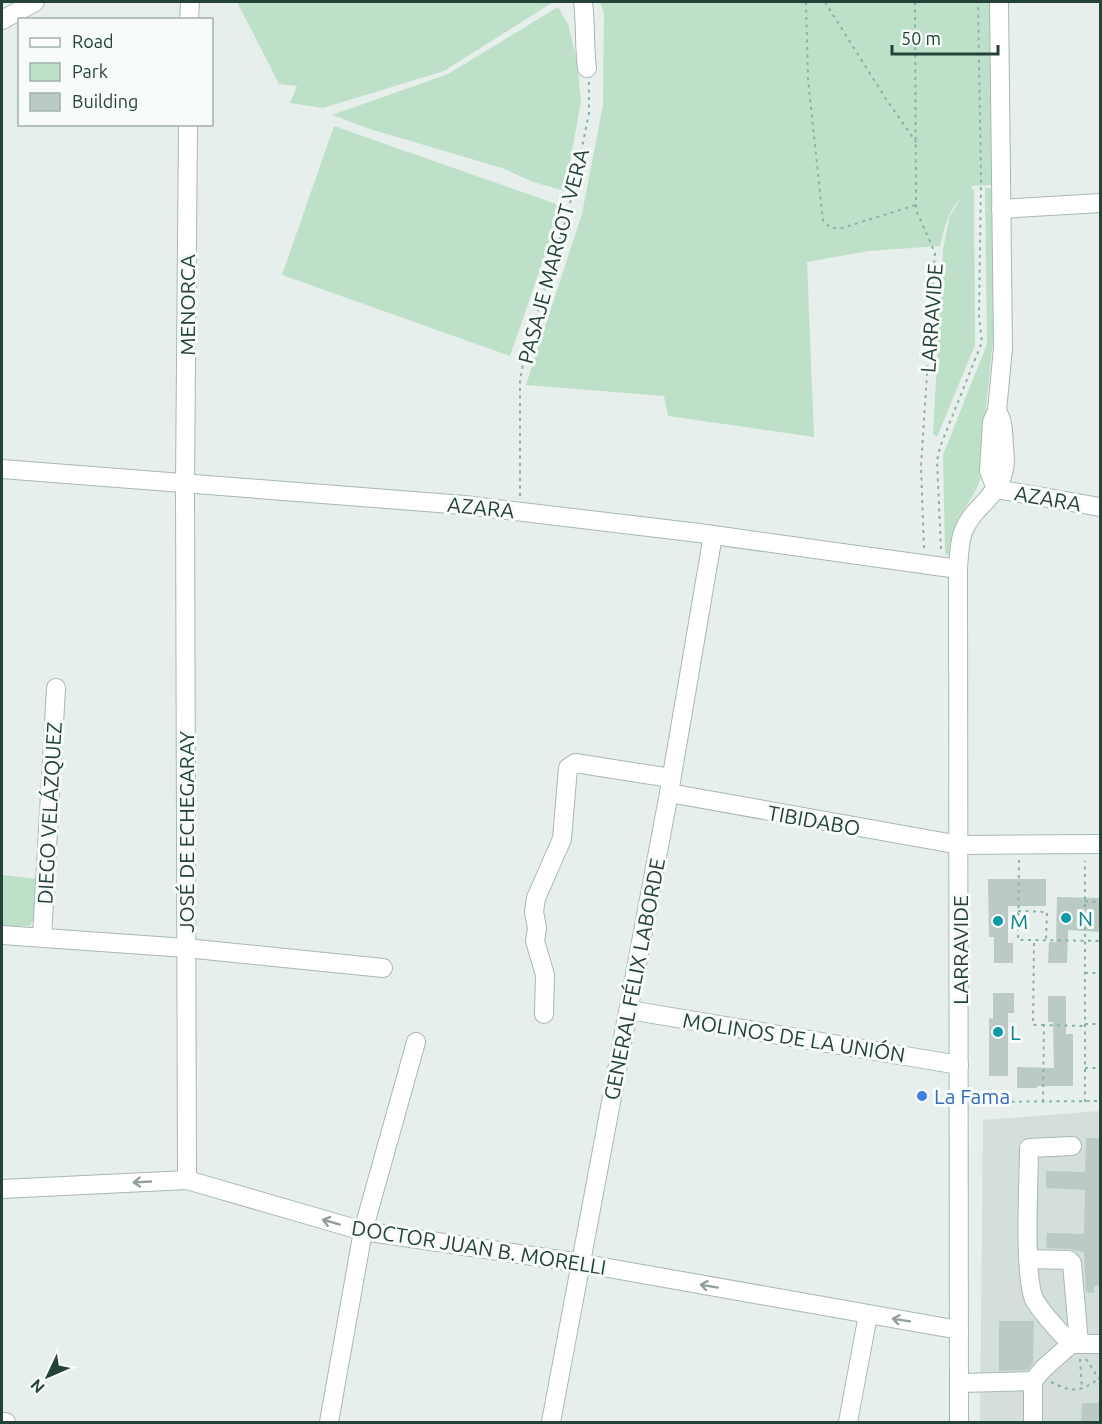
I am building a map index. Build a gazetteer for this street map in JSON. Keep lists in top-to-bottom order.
{
  "streets": {
    "street": [
      "MENORCA",
      "LARRAVIDE",
      "AZARA",
      "DIEGO VELÁZQUEZ",
      "TIBIDABO",
      "JOSÉ DE ECHEGARAY",
      "GENERAL FÉLIX LABORDE",
      "MOLINOS DE LA UNIÓN",
      "DOCTOR JUAN B. MORELLI"
    ],
    "path": ["PASAJE MARGOT VERA"]
  },
  "crossings": [
    ["PASAJE MARGOT VERA", "AZARA"],
    ["MENORCA", "AZARA"],
    ["MENORCA", "JOSÉ DE ECHEGARAY"],
    ["LARRAVIDE", "AZARA"],
    ["LARRAVIDE", "TIBIDABO"],
    ["LARRAVIDE", "MOLINOS DE LA UNIÓN"],
    ["LARRAVIDE", "DOCTOR JUAN B. MORELLI"],
    ["AZARA", "JOSÉ DE ECHEGARAY"],
    ["AZARA", "GENERAL FÉLIX LABORDE"],
    ["TIBIDABO", "GENERAL FÉLIX LABORDE"],
    ["JOSÉ DE ECHEGARAY", "DOCTOR JUAN B. MORELLI"],
    ["GENERAL FÉLIX LABORDE", "MOLINOS DE LA UNIÓN"],
    ["GENERAL FÉLIX LABORDE", "DOCTOR JUAN B. MORELLI"]
  ],
  "one_way": ["DOCTOR JUAN B. MORELLI"],
  "places": [
    "N",
    "M",
    "L",
    "La Fama"
  ],
  "legend": ["Road", "Park", "Building"],
  "scale_bar": "50 m",
  "north": "bottom left"
}
